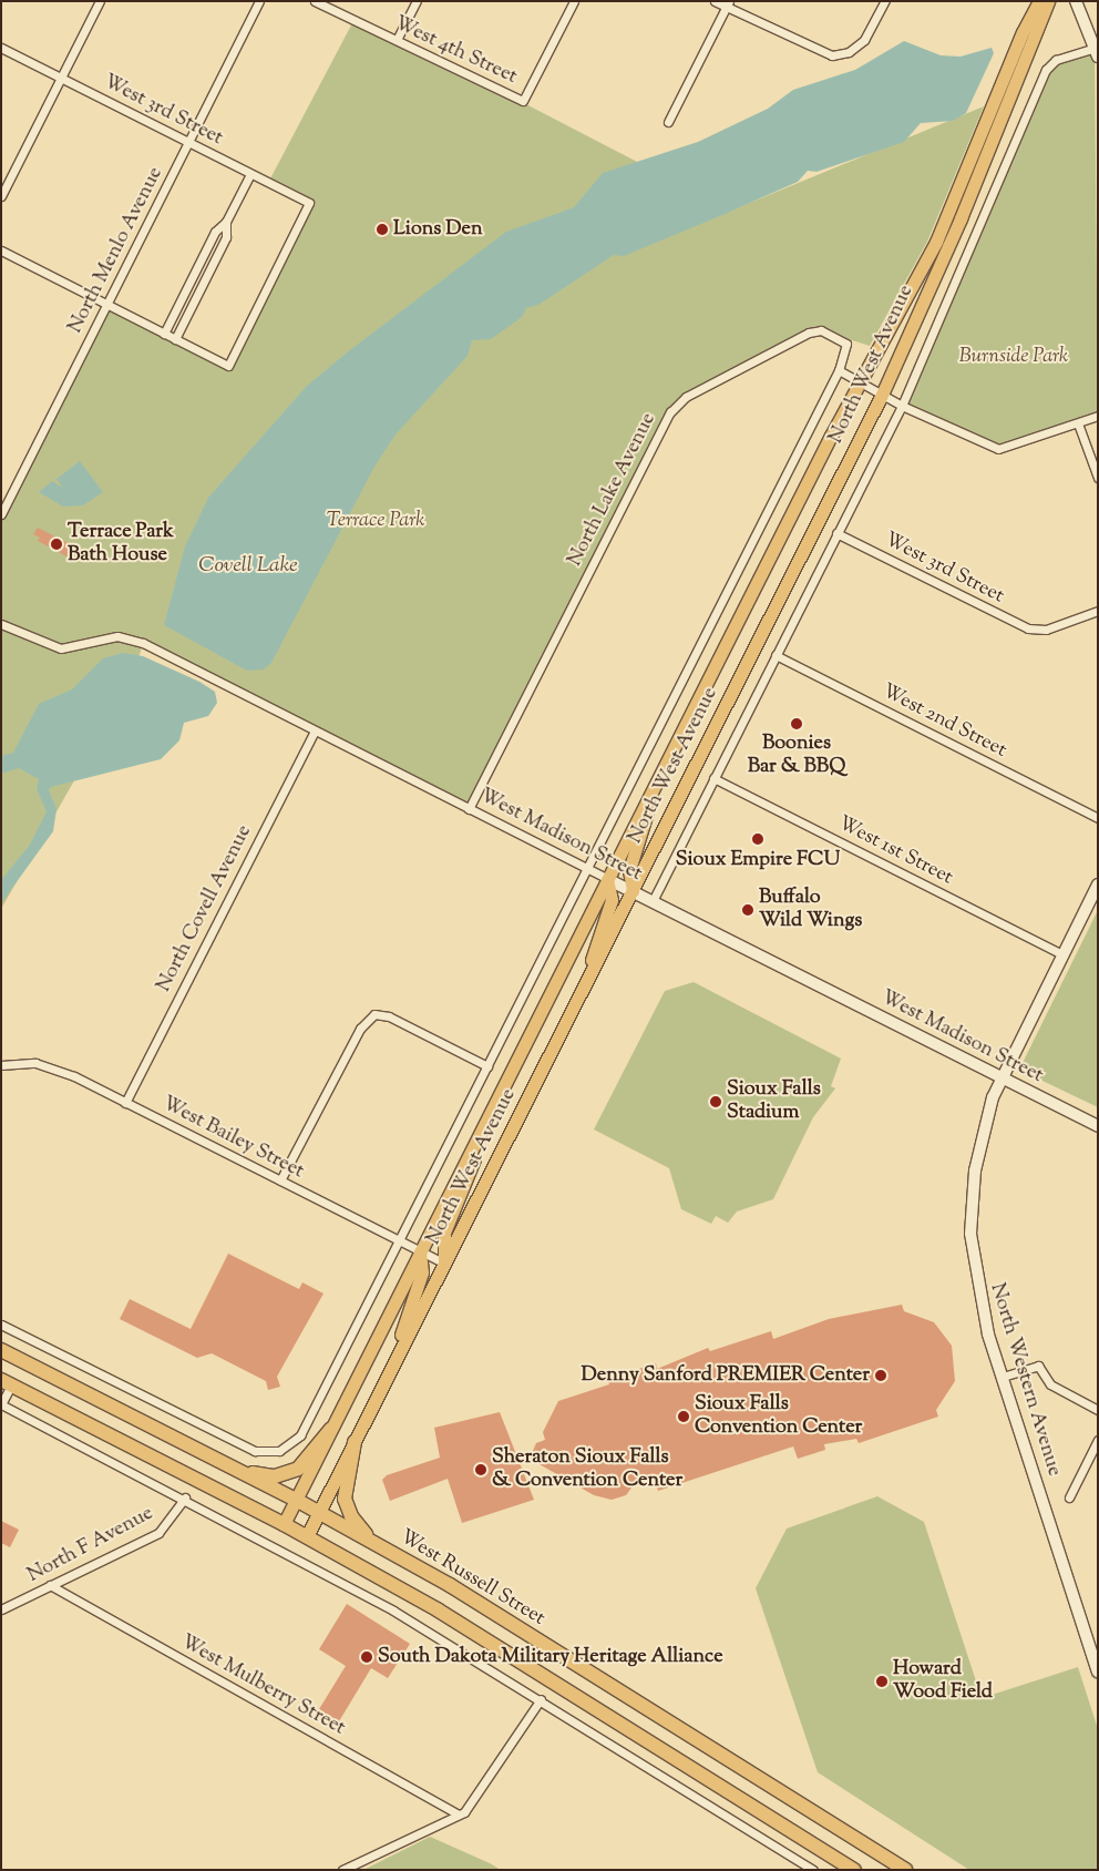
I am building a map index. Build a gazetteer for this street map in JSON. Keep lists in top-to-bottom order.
{
  "streets": {
    "highway": ["West Russell Street"],
    "main road": ["North West Avenue"],
    "street": [
      "West 4th Street",
      "West 3rd Street",
      "North Menlo Avenue",
      "North Lake Avenue",
      "West 2nd Street",
      "West Madison Street",
      "West 1st Street",
      "North Covell Avenue",
      "West Bailey Street",
      "North Western Avenue",
      "North F Avenue",
      "West Mulberry Street"
    ]
  },
  "crossings": [
    ["West 3rd Street", "North Menlo Avenue"],
    ["West 3rd Street", "North West Avenue"],
    ["North West Avenue", "North Lake Avenue"],
    ["North West Avenue", "West 2nd Street"],
    ["North West Avenue", "West Madison Street"],
    ["North West Avenue", "West 1st Street"],
    ["North West Avenue", "West Bailey Street"],
    ["North West Avenue", "West Russell Street"],
    ["North Lake Avenue", "West Madison Street"],
    ["West Madison Street", "North Covell Avenue"],
    ["West Madison Street", "North Western Avenue"],
    ["West 1st Street", "North Western Avenue"],
    ["North Covell Avenue", "West Bailey Street"],
    ["North F Avenue", "West Mulberry Street"]
  ],
  "water": ["Covell Lake"],
  "parks": ["Burnside Park", "Terrace Park"],
  "places": [
    "Lions Den",
    "Terrace Park Bath House",
    "Boonies Bar & BBQ",
    "Sioux Empire FCU",
    "Buffalo Wild Wings",
    "Sioux Falls Stadium",
    "Denny Sanford PREMIER Center",
    "Sioux Falls Convention Center",
    "Sheraton Sioux Falls & Convention Center",
    "South Dakota Military Heritage Alliance",
    "Howard Wood Field"
  ]
}
